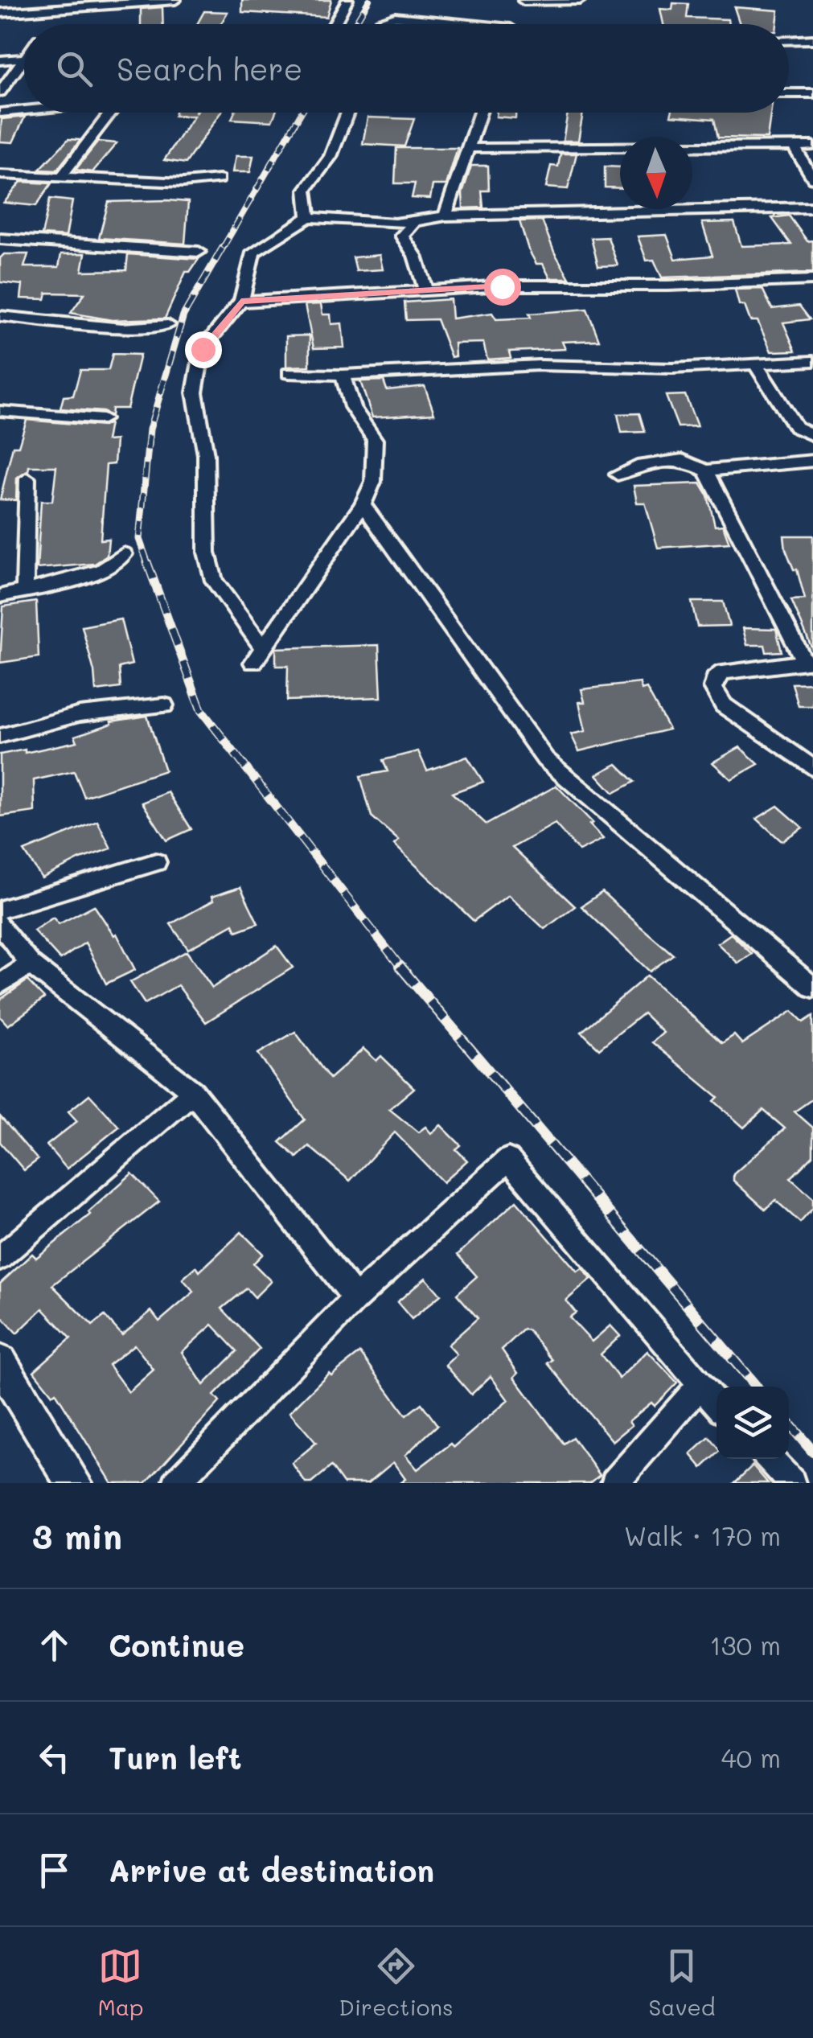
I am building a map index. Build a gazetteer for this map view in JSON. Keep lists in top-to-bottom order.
{
  "north": "bottom",
  "page": {
    "search": "Search here",
    "heading": ["3 min", "Walk · 170 m"],
    "list": [
      ["Continue", "130 m"],
      ["Turn left", "40 m"],
      "Arrive at destination"
    ],
    "nav": ["Map", "Directions", "Saved"]
  }
}
